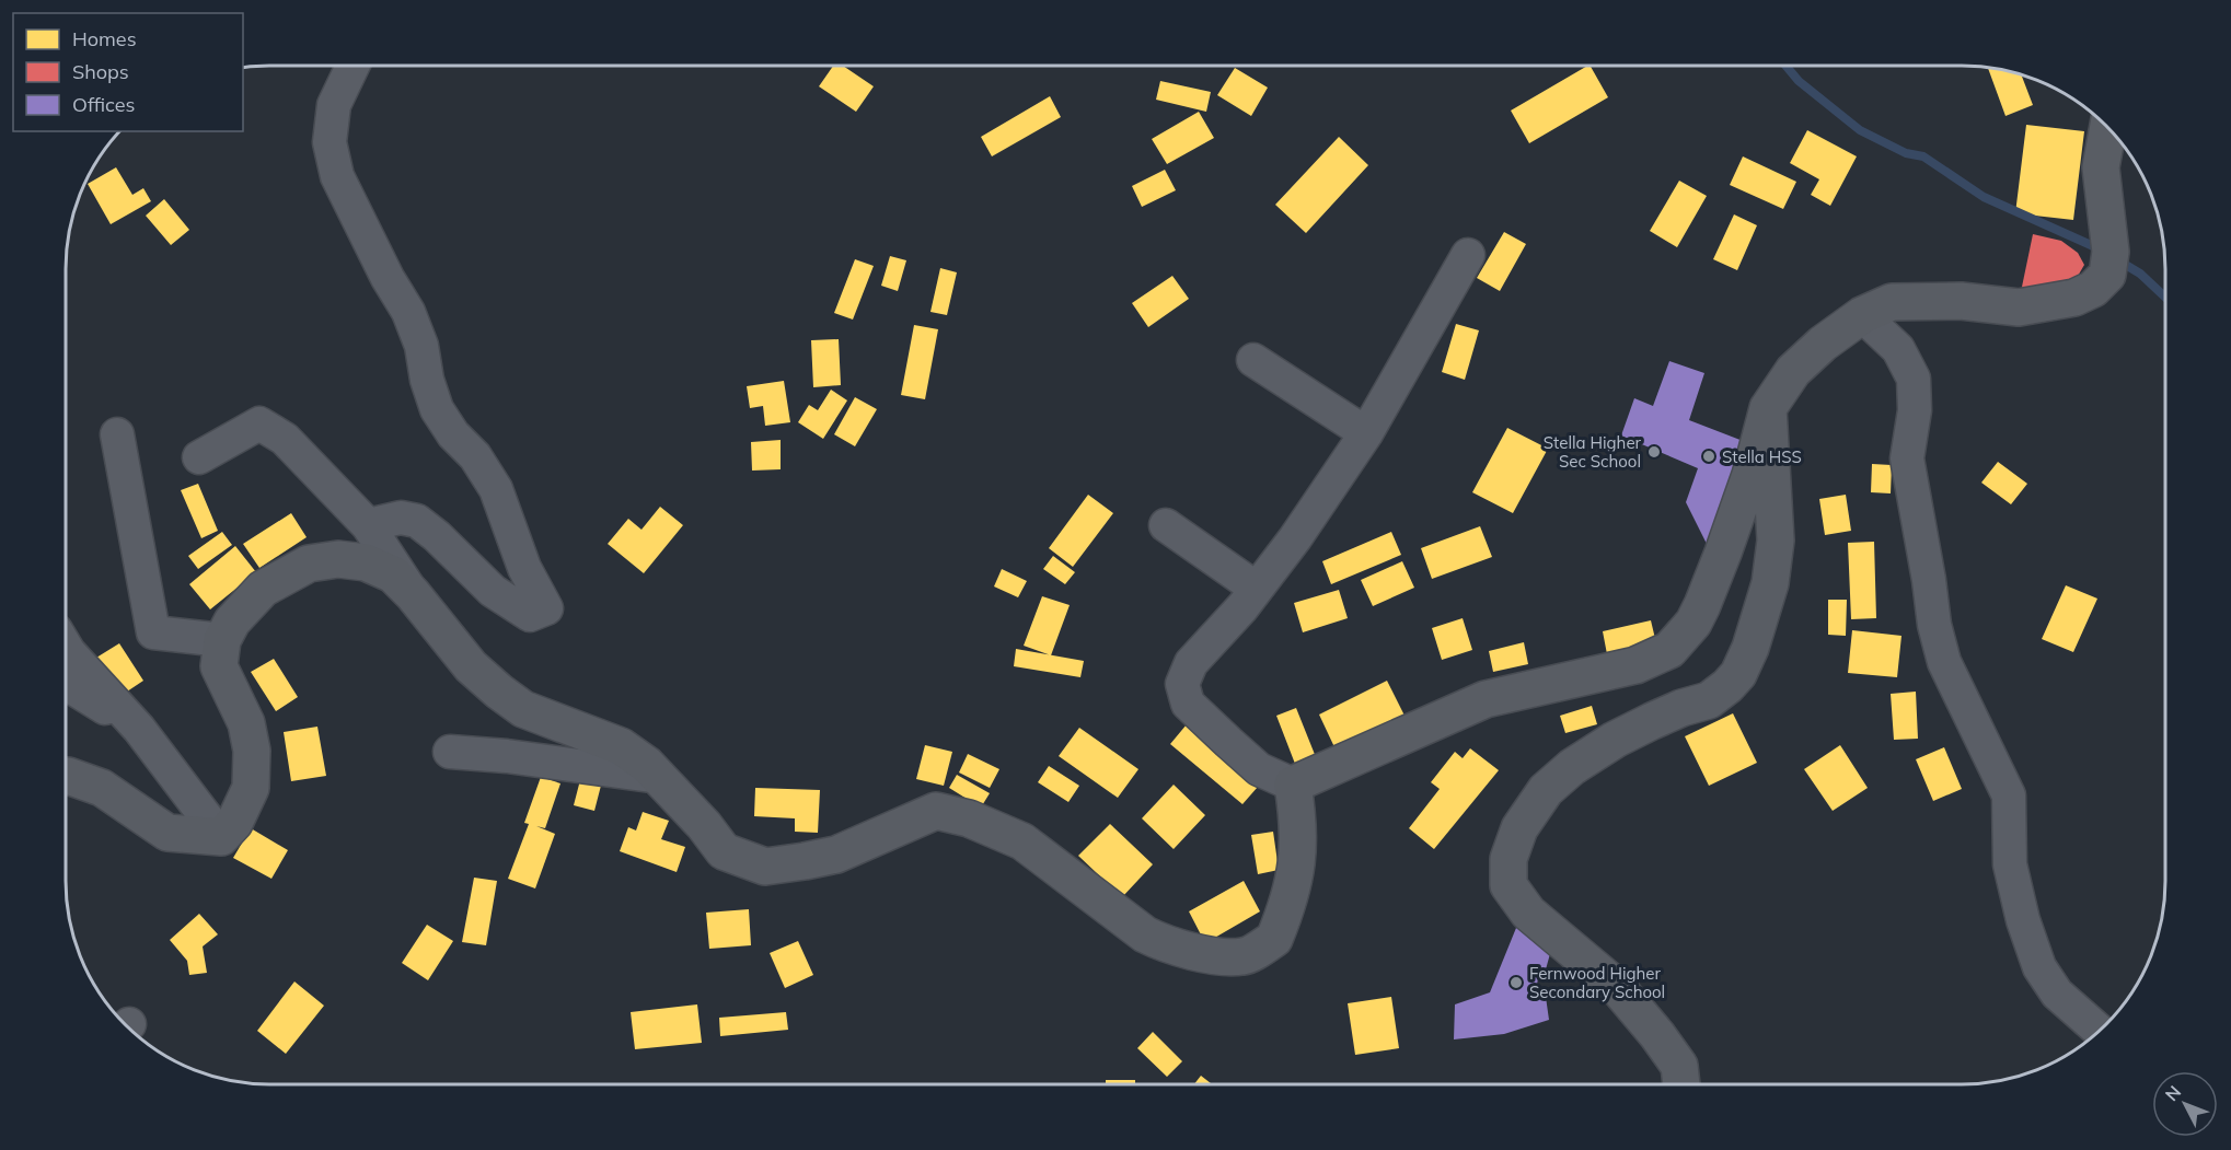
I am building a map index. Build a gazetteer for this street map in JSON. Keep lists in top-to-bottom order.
{
  "places": ["Stella Higher Sec School", "Stella HSS", "Fernwood Higher Secondary School"],
  "legend": ["Homes", "Shops", "Offices"],
  "north": "top left"
}
